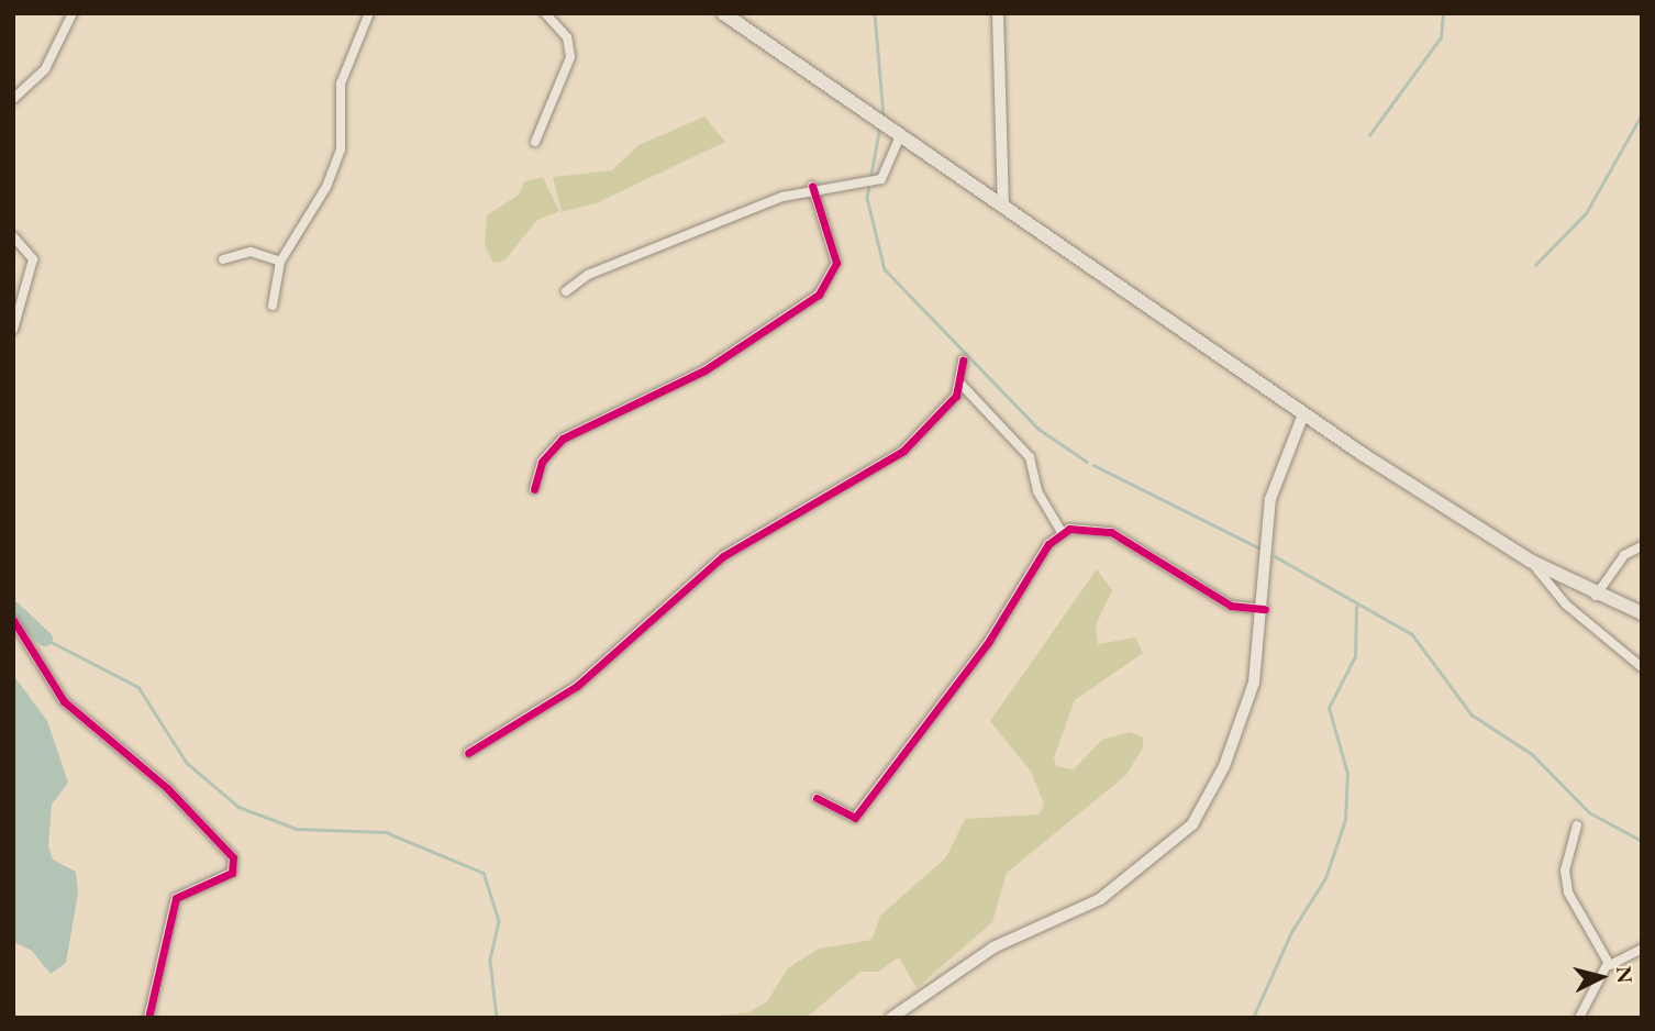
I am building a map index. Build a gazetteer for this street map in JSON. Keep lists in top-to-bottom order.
{
  "north": "right"
}
